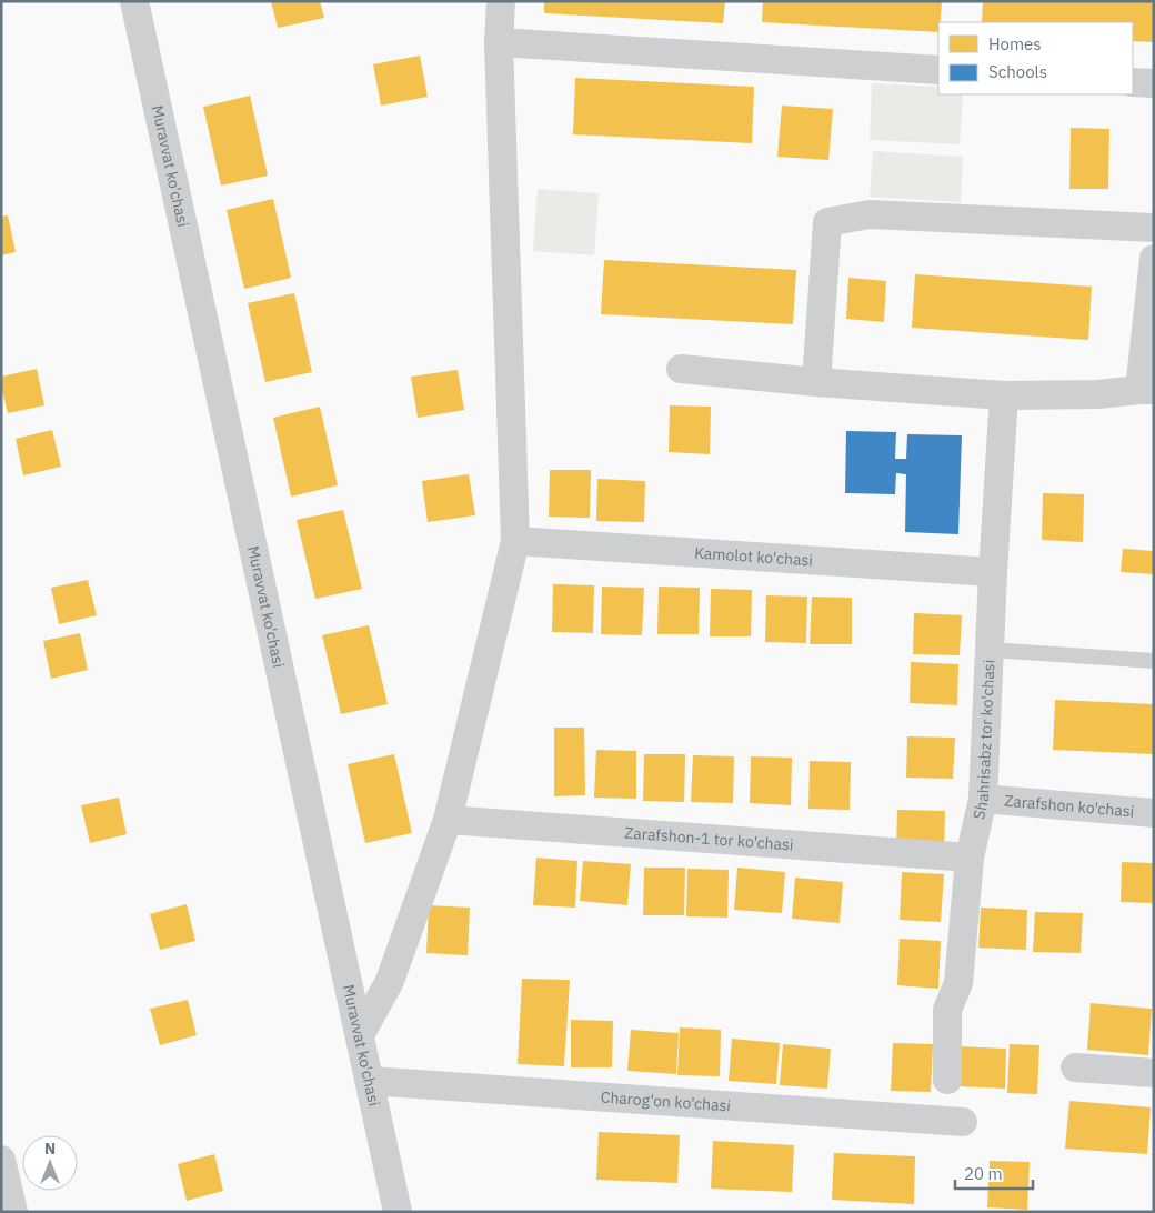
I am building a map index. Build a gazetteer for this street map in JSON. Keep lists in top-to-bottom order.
{
  "streets": {
    "street": [
      "Muravvat ko'chasi",
      "Kamolot ko'chasi",
      "Shahrisabz tor ko'chasi",
      "Zarafshon ko'chasi",
      "Zarafshon-1 tor ko'chasi",
      "Charog'on ko'chasi"
    ]
  },
  "crossings": [
    ["Muravvat ko'chasi", "Charog'on ko'chasi"],
    ["Kamolot ko'chasi", "Shahrisabz tor ko'chasi"],
    ["Shahrisabz tor ko'chasi", "Zarafshon ko'chasi"],
    ["Shahrisabz tor ko'chasi", "Zarafshon-1 tor ko'chasi"]
  ],
  "legend": ["Homes", "Schools"],
  "scale_bar": "20 m",
  "north": "top"
}
